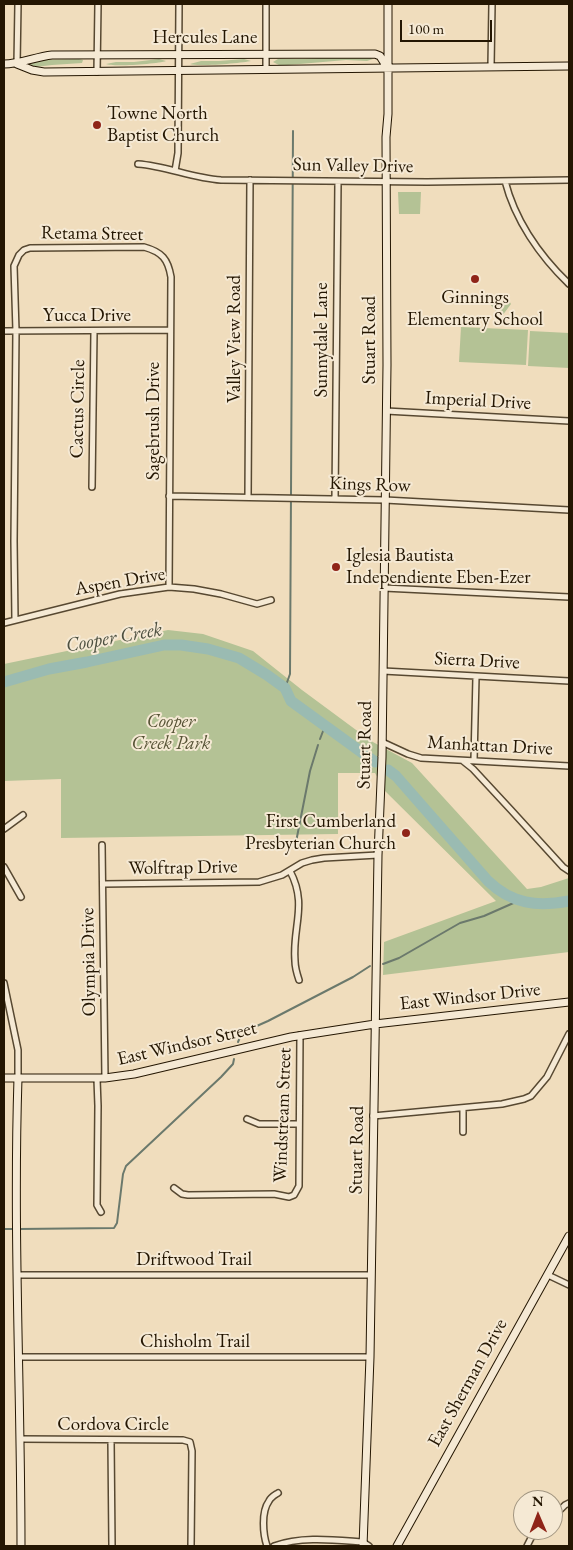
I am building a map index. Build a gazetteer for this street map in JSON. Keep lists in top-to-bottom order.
{
  "streets": {
    "street": [
      "Hercules Lane",
      "Sun Valley Drive",
      "Retama Street",
      "Yucca Drive",
      "Valley View Road",
      "Sunnydale Lane",
      "Stuart Road",
      "Imperial Drive",
      "Cactus Circle",
      "Sagebrush Drive",
      "Kings Row",
      "Aspen Drive",
      "Sierra Drive",
      "Manhattan Drive",
      "Wolftrap Drive",
      "Olympia Drive",
      "East Windsor Drive",
      "East Windsor Street",
      "Windstream Street",
      "Driftwood Trail",
      "Chisholm Trail",
      "East Sherman Drive",
      "Cordova Circle"
    ]
  },
  "crossings": [
    ["Hercules Lane", "Stuart Road"],
    ["Sun Valley Drive", "Valley View Road"],
    ["Sun Valley Drive", "Sunnydale Lane"],
    ["Sun Valley Drive", "Stuart Road"],
    ["Retama Street", "Yucca Drive"],
    ["Retama Street", "Sagebrush Drive"],
    ["Yucca Drive", "Cactus Circle"],
    ["Yucca Drive", "Sagebrush Drive"],
    ["Valley View Road", "Kings Row"],
    ["Sunnydale Lane", "Kings Row"],
    ["Stuart Road", "Imperial Drive"],
    ["Stuart Road", "Kings Row"],
    ["Stuart Road", "Sierra Drive"],
    ["Stuart Road", "Manhattan Drive"],
    ["Stuart Road", "Wolftrap Drive"],
    ["Stuart Road", "East Windsor Drive"],
    ["Stuart Road", "East Windsor Street"],
    ["Stuart Road", "Driftwood Trail"],
    ["Stuart Road", "Chisholm Trail"],
    ["Sagebrush Drive", "Kings Row"],
    ["Sagebrush Drive", "Aspen Drive"],
    ["Wolftrap Drive", "Olympia Drive"],
    ["Olympia Drive", "East Windsor Street"],
    ["East Windsor Drive", "East Windsor Street"],
    ["East Windsor Street", "Windstream Street"]
  ],
  "water": ["Cooper Creek"],
  "parks": ["Cooper Creek Park"],
  "places": [
    "Towne North Baptist Church",
    "Ginnings Elementary School",
    "Iglesia Bautista Independiente Eben-Ezer",
    "First Cumberland Presbyterian Church"
  ],
  "scale_bar": "100 m",
  "north": "top"
}
